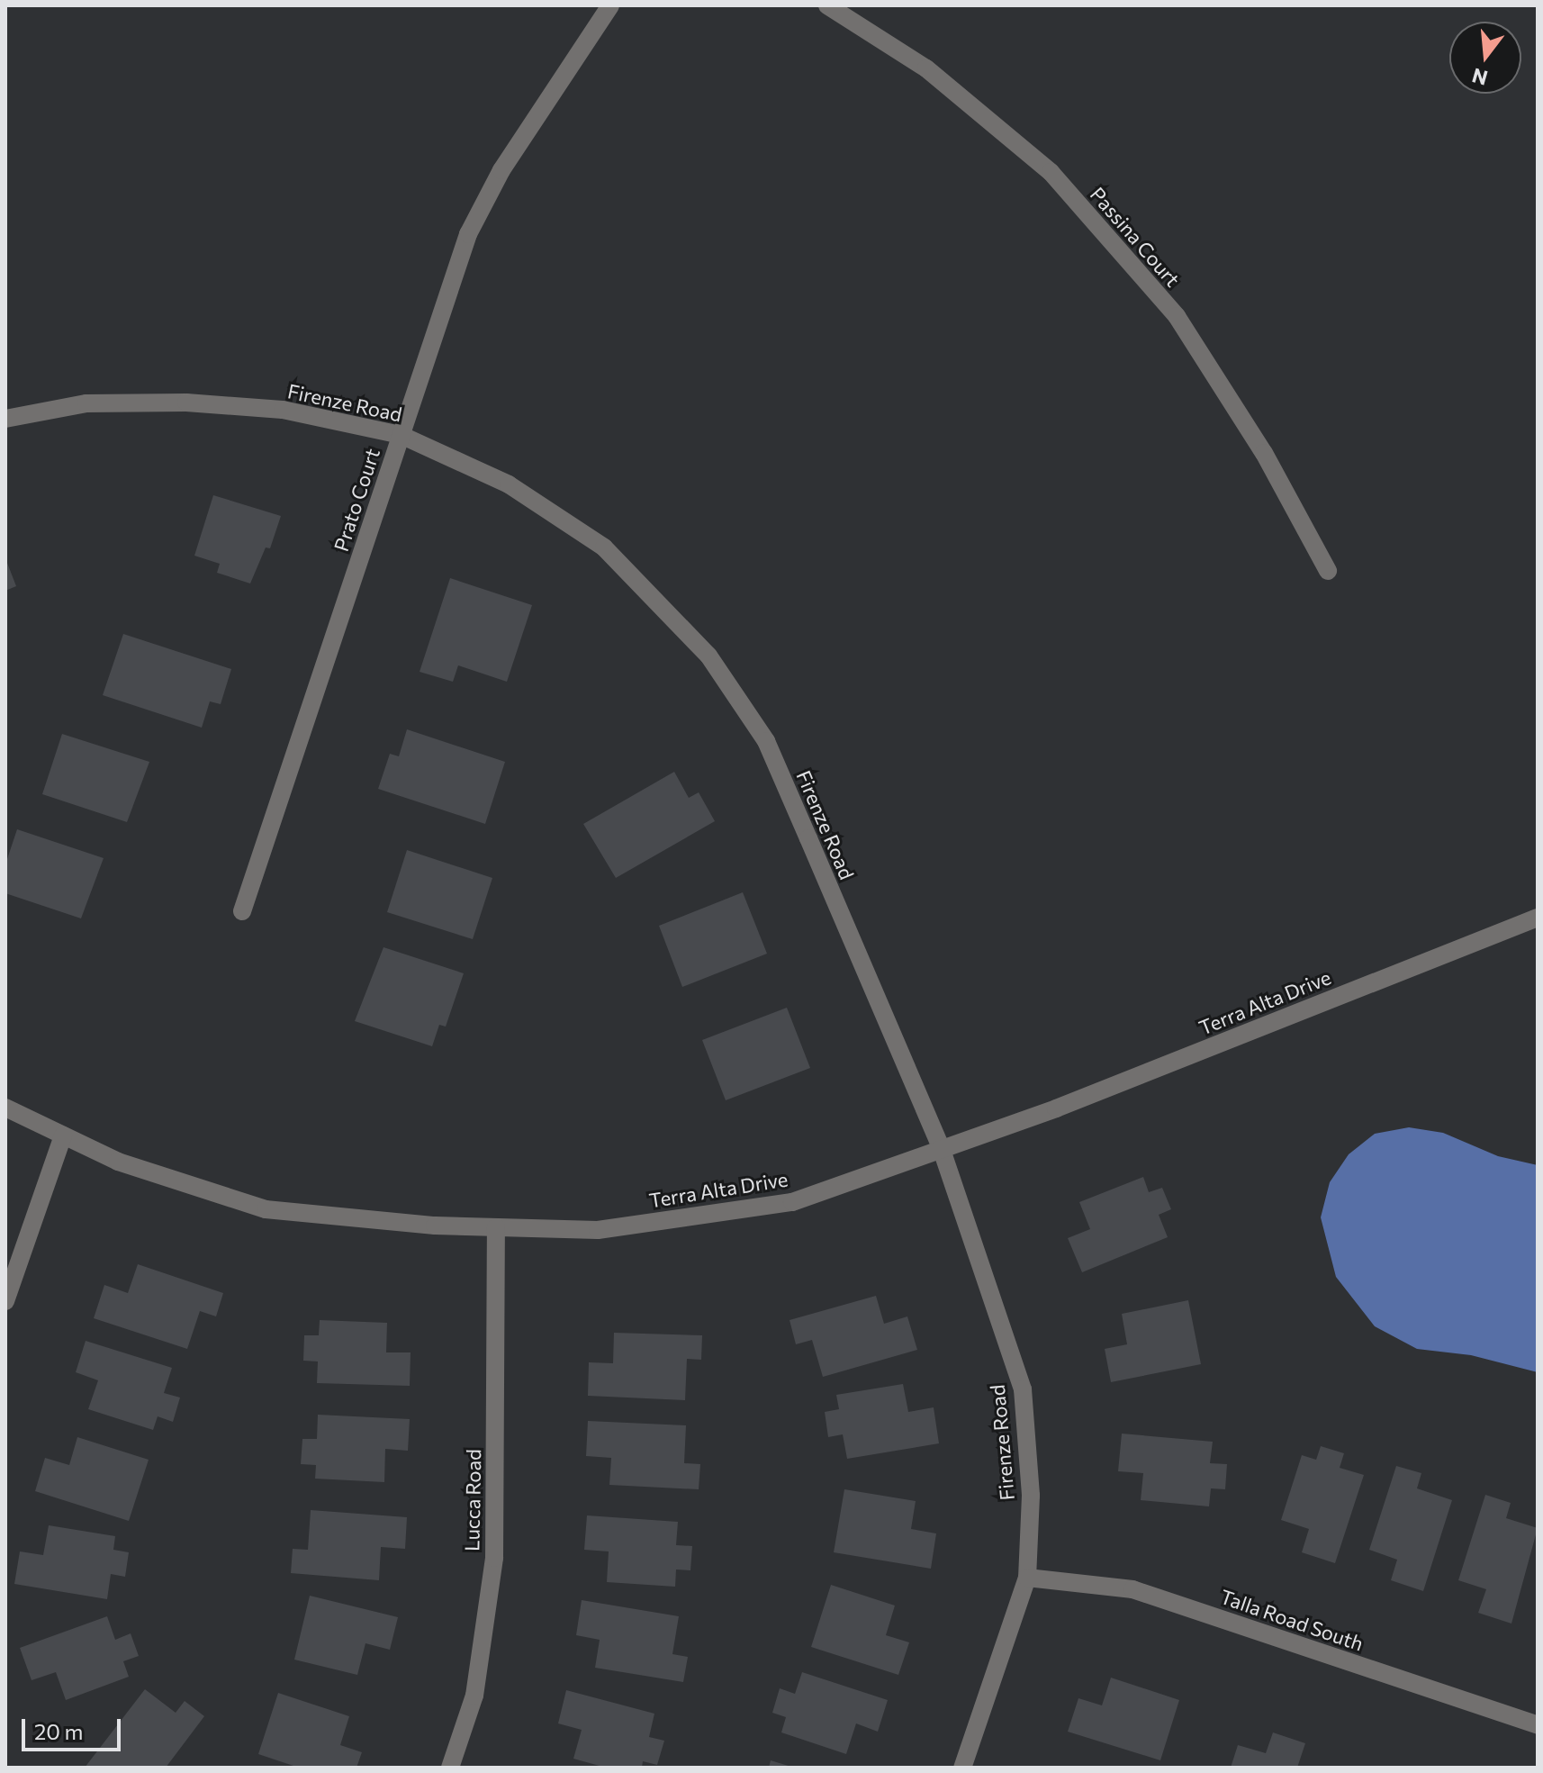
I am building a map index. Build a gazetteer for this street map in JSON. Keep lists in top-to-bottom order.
{
  "streets": {
    "street": [
      "Passina Court",
      "Firenze Road",
      "Prato Court",
      "Terra Alta Drive",
      "Lucca Road",
      "Talla Road South"
    ]
  },
  "crossings": [
    ["Firenze Road", "Prato Court"],
    ["Firenze Road", "Terra Alta Drive"],
    ["Firenze Road", "Talla Road South"],
    ["Terra Alta Drive", "Lucca Road"]
  ],
  "scale_bar": "20 m",
  "north": "bottom"
}
